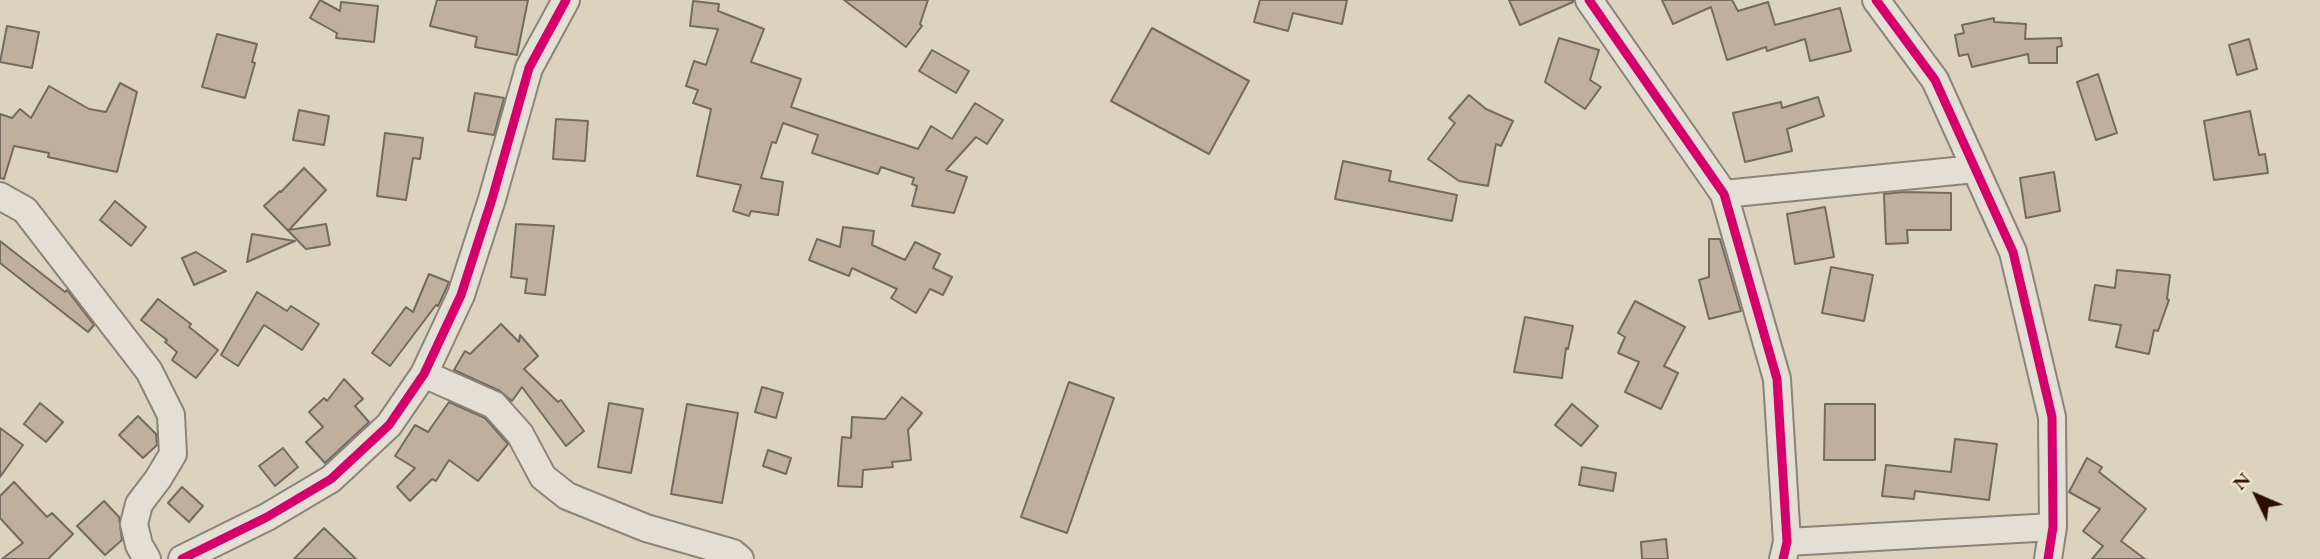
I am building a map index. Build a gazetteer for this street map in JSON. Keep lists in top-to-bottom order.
{
  "north": "top left"
}
